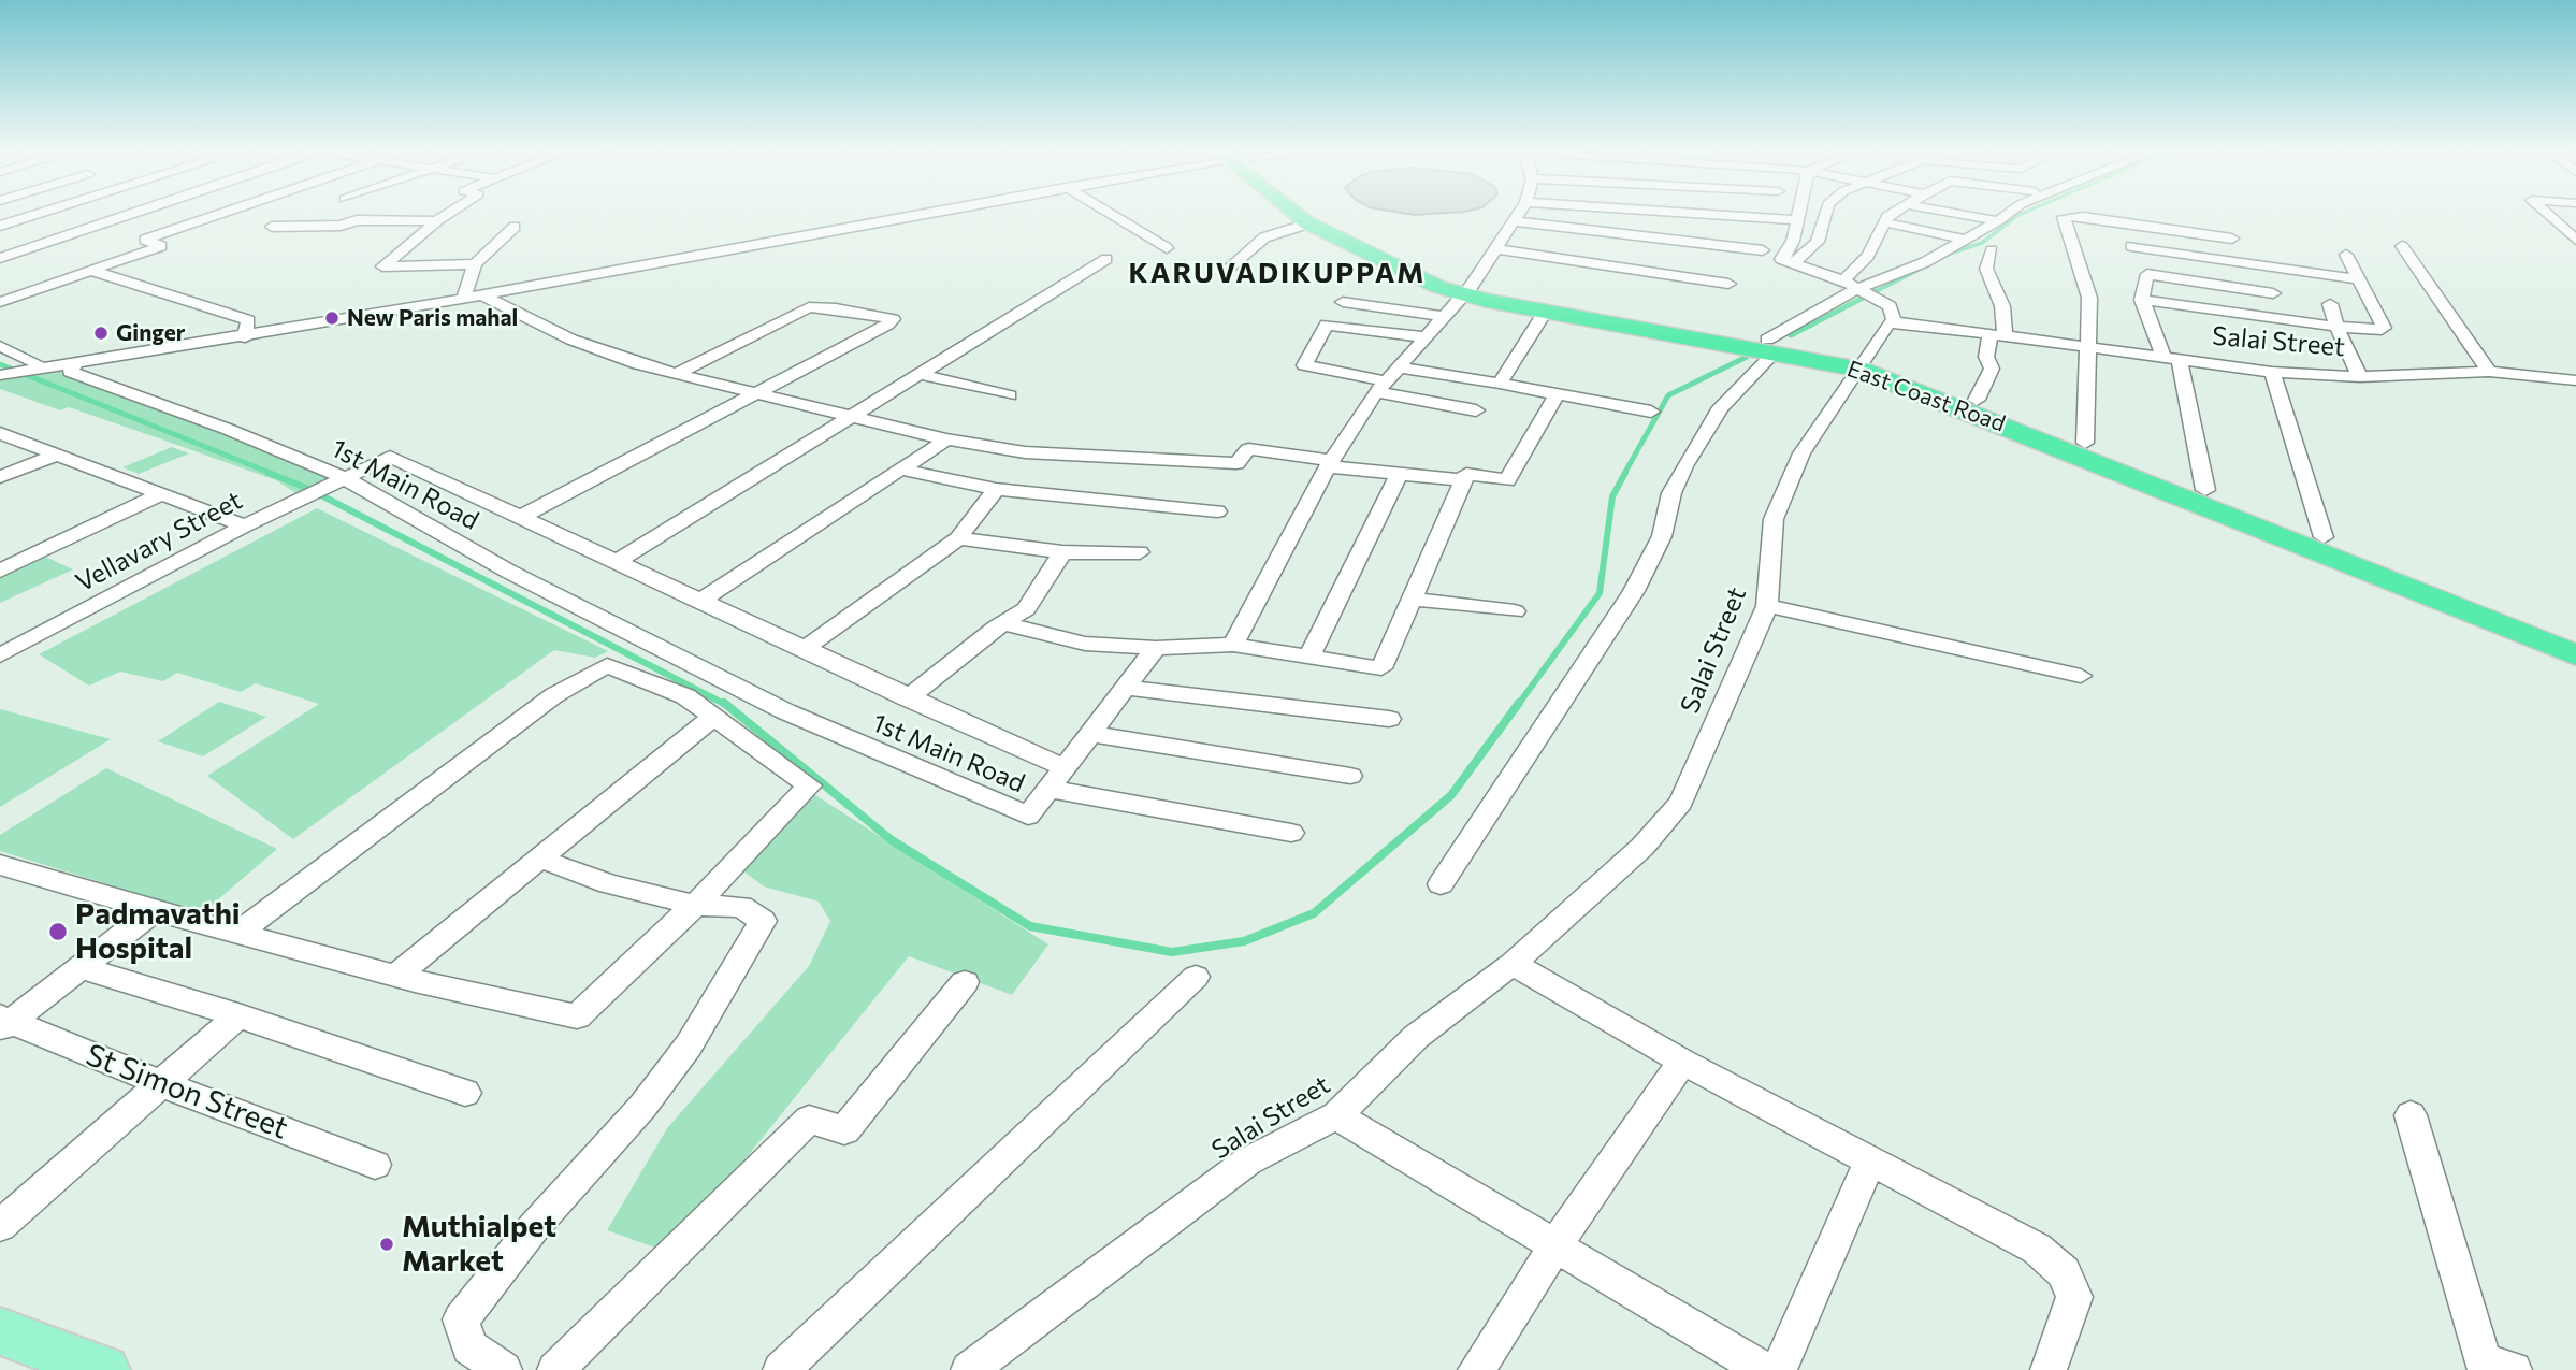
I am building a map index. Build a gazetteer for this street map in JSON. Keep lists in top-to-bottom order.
{
  "streets": {
    "highway": ["East Coast Road"],
    "street": [
      "Salai Street",
      "1st Main Road",
      "Vellavary Street",
      "St Simon Street"
    ]
  },
  "crossings": [
    ["Salai Street", "East Coast Road"],
    ["1st Main Road", "Vellavary Street"]
  ],
  "districts": ["KARUVADIKUPPAM"],
  "places": [
    "New Paris mahal",
    "Ginger",
    "Padmavathi Hospital",
    "Muthialpet Market"
  ]
}
